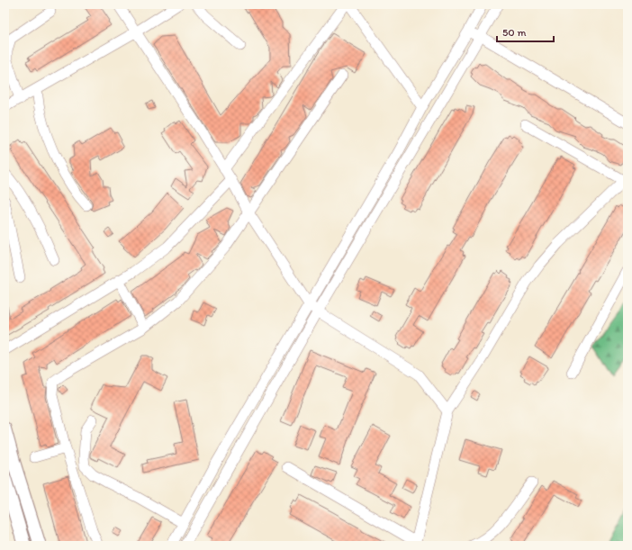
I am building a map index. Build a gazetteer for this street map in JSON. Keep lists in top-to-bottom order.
{
  "scale_bar": "50 m"
}
